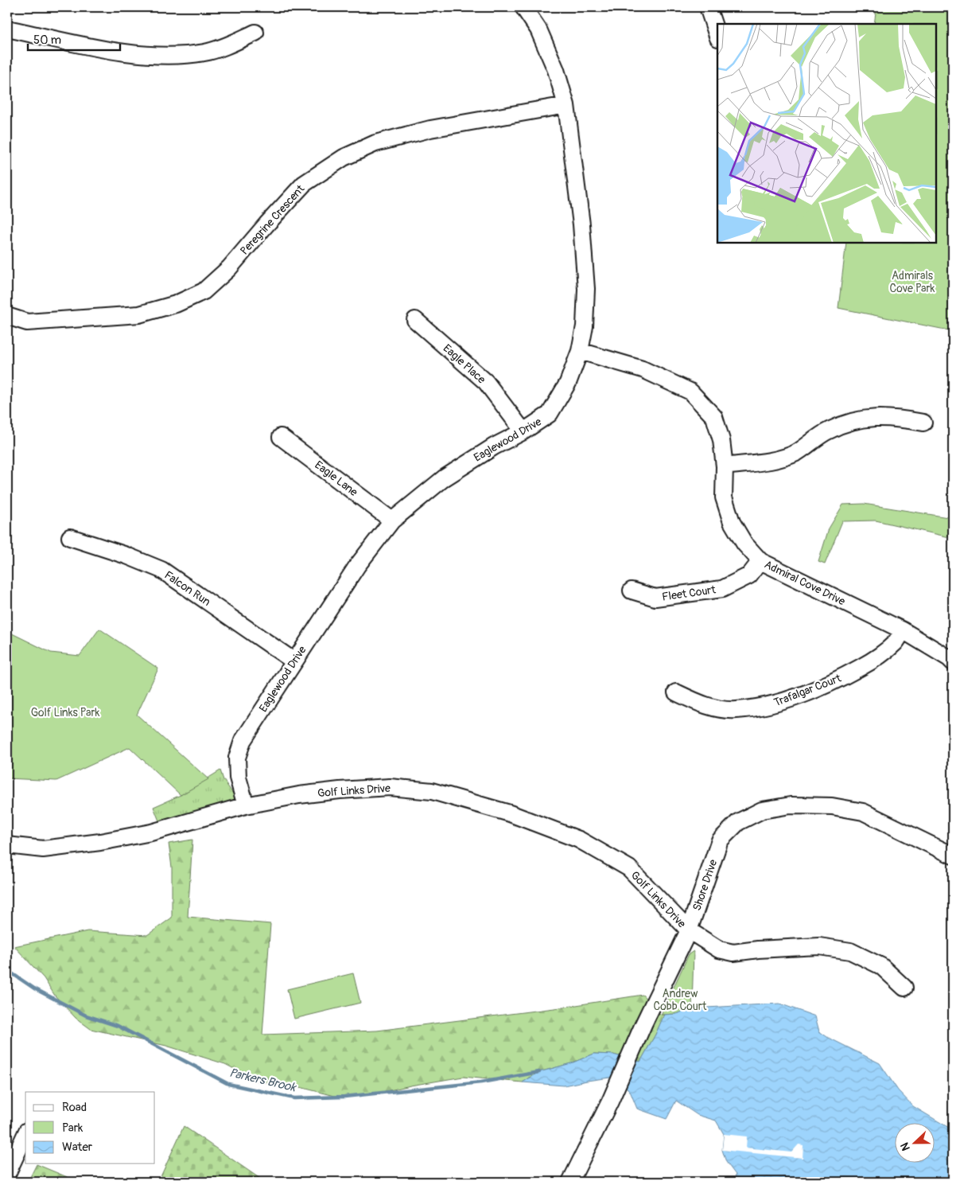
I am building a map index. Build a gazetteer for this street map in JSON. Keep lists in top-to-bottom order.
{
  "streets": {
    "street": [
      "Peregrine Crescent",
      "Eagle Place",
      "Eaglewood Drive",
      "Eagle Lane",
      "Admiral Cove Drive",
      "Falcon Run",
      "Fleet Court",
      "Trafalgar Court",
      "Golf Links Drive",
      "Shore Drive"
    ]
  },
  "crossings": [
    ["Peregrine Crescent", "Eaglewood Drive"],
    ["Eagle Place", "Eaglewood Drive"],
    ["Eaglewood Drive", "Eagle Lane"],
    ["Eaglewood Drive", "Admiral Cove Drive"],
    ["Eaglewood Drive", "Falcon Run"],
    ["Eaglewood Drive", "Golf Links Drive"],
    ["Admiral Cove Drive", "Fleet Court"],
    ["Admiral Cove Drive", "Trafalgar Court"],
    ["Golf Links Drive", "Shore Drive"]
  ],
  "water": ["Parkers Brook"],
  "parks": ["Admirals Cove Park", "Golf Links Park", "Andrew Cobb Court"],
  "legend": ["Road", "Park", "Water"],
  "scale_bar": "50 m",
  "north": "left"
}
